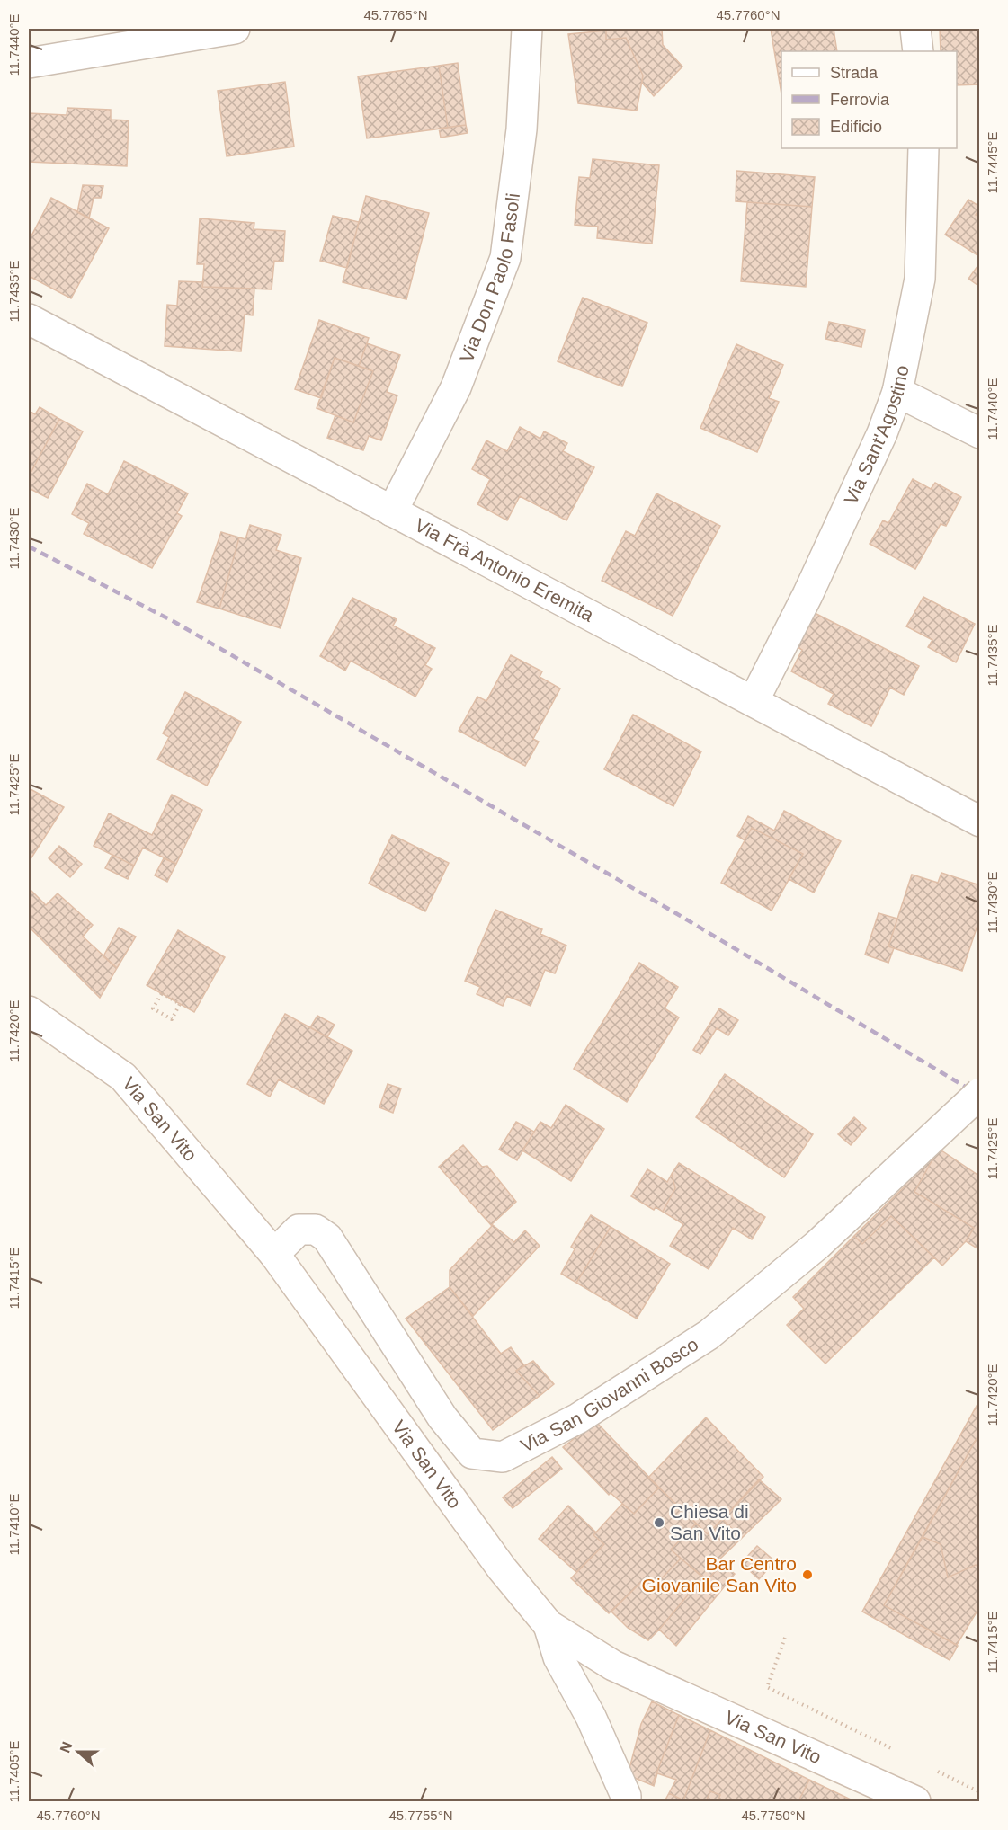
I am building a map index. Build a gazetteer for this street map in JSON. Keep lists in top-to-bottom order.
{
  "streets": {
    "street": [
      "Via Don Paolo Fasoli",
      "Via Sant'Agostino",
      "Via Frà Antonio Eremita",
      "Via San Vito",
      "Via San Giovanni Bosco"
    ]
  },
  "crossings": [
    ["Via Don Paolo Fasoli", "Via Frà Antonio Eremita"],
    ["Via Sant'Agostino", "Via Frà Antonio Eremita"],
    ["Via San Vito", "Via San Giovanni Bosco"]
  ],
  "places": ["Chiesa di San Vito", "Bar Centro Giovanile San Vito"],
  "legend": ["Strada", "Ferrovia", "Edificio"],
  "north": "left",
  "coordinates": [
    "45.7765°N",
    "45.7760°N",
    "11.7440°E",
    "11.7445°E",
    "11.7435°E",
    "11.7430°E",
    "11.7425°E",
    "11.7420°E",
    "11.7415°E",
    "11.7410°E",
    "11.7405°E",
    "45.7755°N",
    "45.7750°N"
  ]
}
